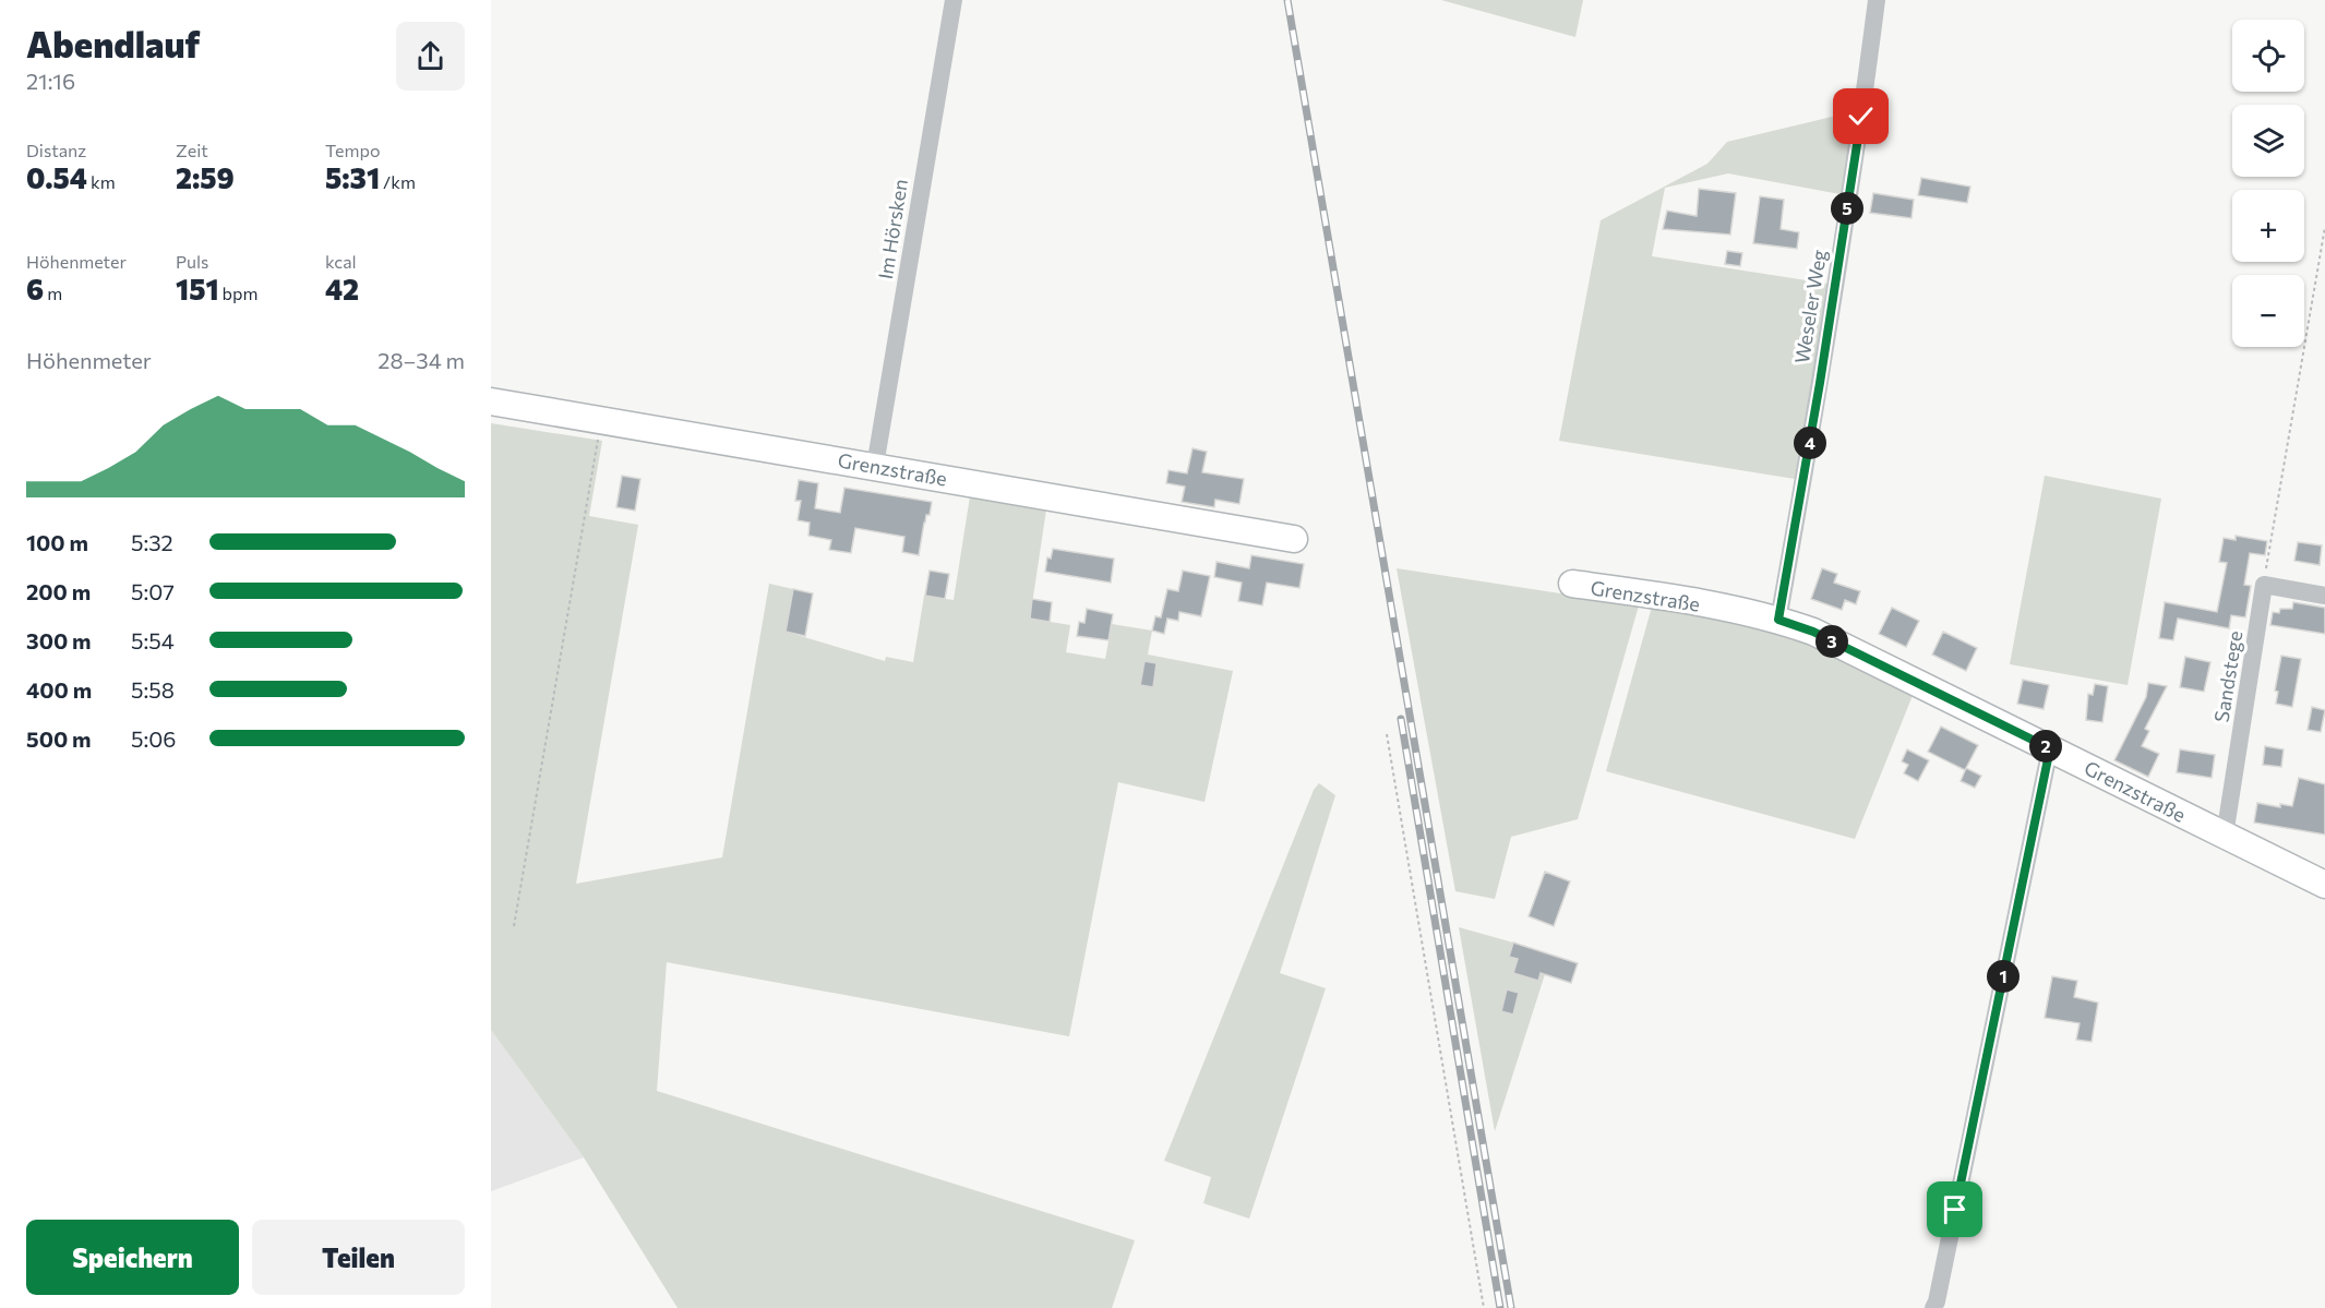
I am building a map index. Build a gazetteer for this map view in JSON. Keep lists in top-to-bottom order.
{
  "streets": {
    "street": [
      "Im Hörsken",
      "Weseler Weg",
      "Grenzstraße",
      "Sandstege"
    ]
  },
  "crossings": [
    ["Im Hörsken", "Grenzstraße"],
    ["Weseler Weg", "Grenzstraße"],
    ["Grenzstraße", "Sandstege"]
  ],
  "page": {
    "heading": ["Abendlauf", "21:16"],
    "map_buttons": ["+", "−"],
    "stats": [
      ["Distanz", "0.54 km"],
      ["Zeit", "2:59"],
      ["Tempo", "5:31 /km"],
      ["Höhenmeter", "6 m"],
      ["Puls", "151 bpm"],
      ["kcal", "42"]
    ],
    "pins": [
      "5",
      "4",
      "3",
      "2",
      "1"
    ],
    "chart": ["Höhenmeter", "28–34 m"],
    "list": [
      {
        "name": "100 m",
        "note": "5:32"
      },
      {
        "name": "200 m",
        "note": "5:07"
      },
      {
        "name": "300 m",
        "note": "5:54"
      },
      {
        "name": "400 m",
        "note": "5:58"
      },
      {
        "name": "500 m",
        "note": "5:06"
      }
    ],
    "buttons": ["Speichern", "Teilen"]
  }
}
